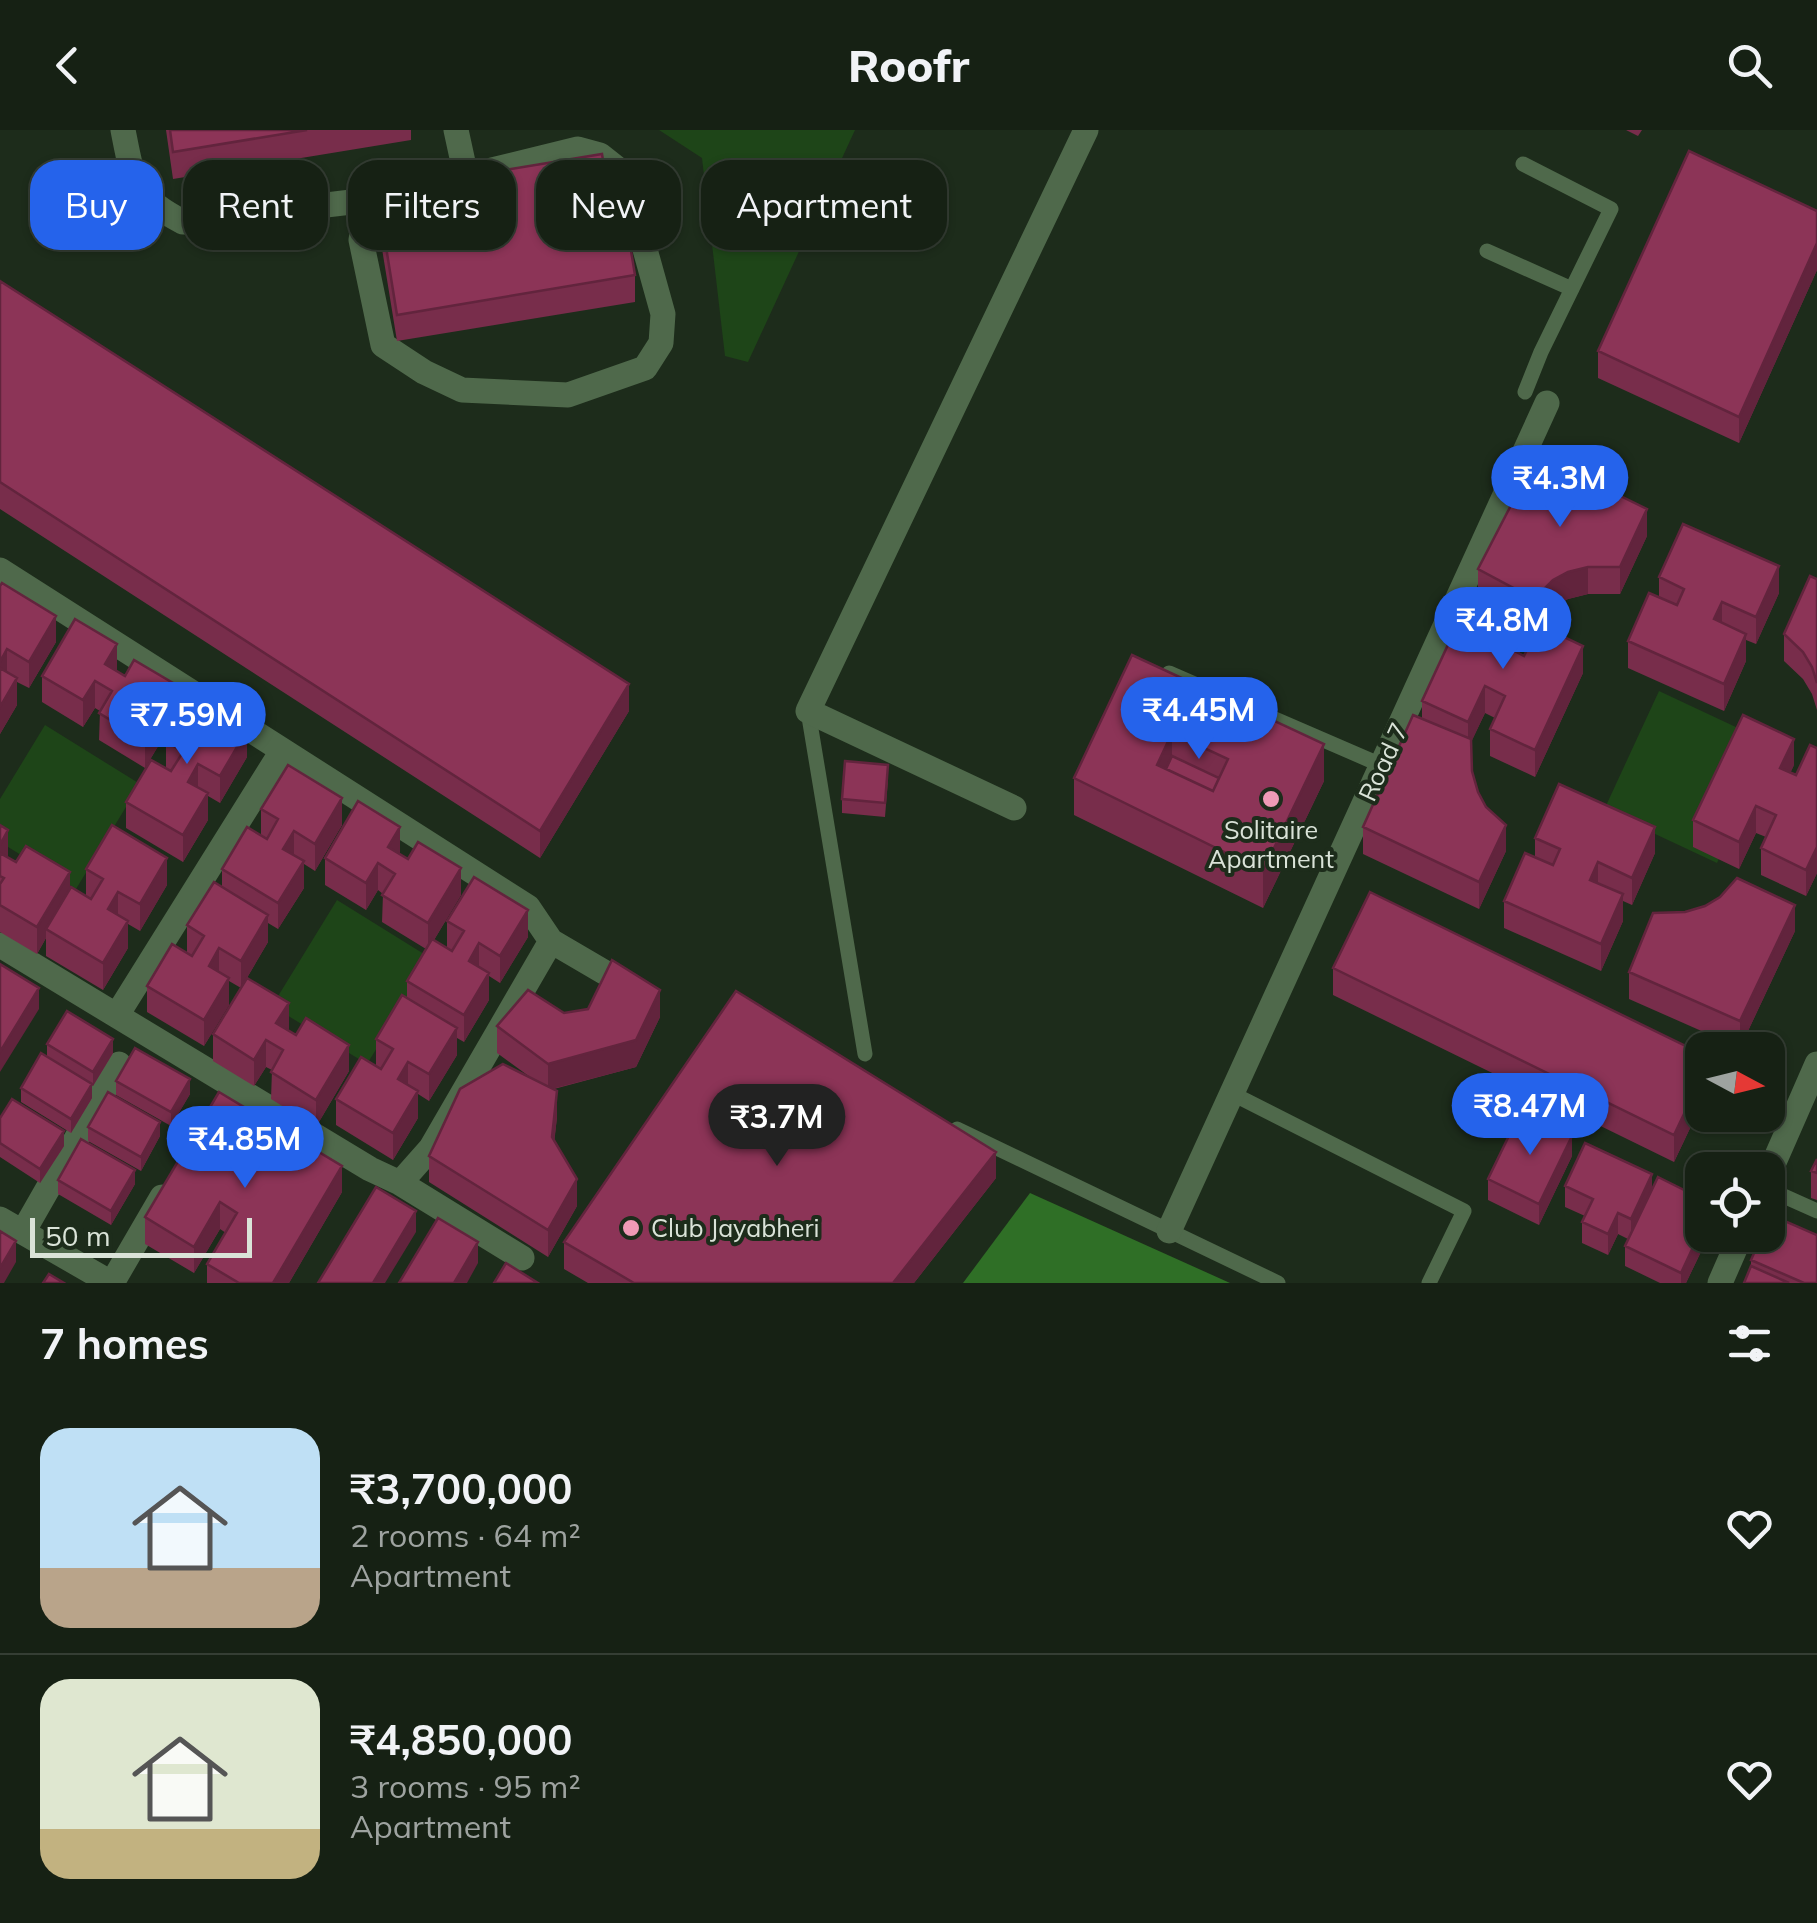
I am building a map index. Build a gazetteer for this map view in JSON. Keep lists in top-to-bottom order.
{
  "streets": {
    "street": ["Road 7"]
  },
  "places": ["Solitaire Apartment", "Club Jayabheri"],
  "scale_bar": "50 m",
  "north": "right",
  "page": {
    "header": "Roofr",
    "chip": [
      "Buy",
      "Rent",
      "Filters",
      "New",
      "Apartment"
    ],
    "price": [
      "₹4.3M",
      "₹4.8M",
      "₹4.45M",
      "₹7.59M",
      "₹8.47M",
      "₹3.7M",
      "₹4.85M"
    ],
    "scale": "50 m",
    "heading": "7 homes",
    "list": [
      {
        "name": "₹3,700,000",
        "note": "2 rooms · 64 m² · Apartment"
      },
      {
        "name": "₹4,850,000",
        "note": "3 rooms · 95 m² · Apartment"
      }
    ]
  }
}
